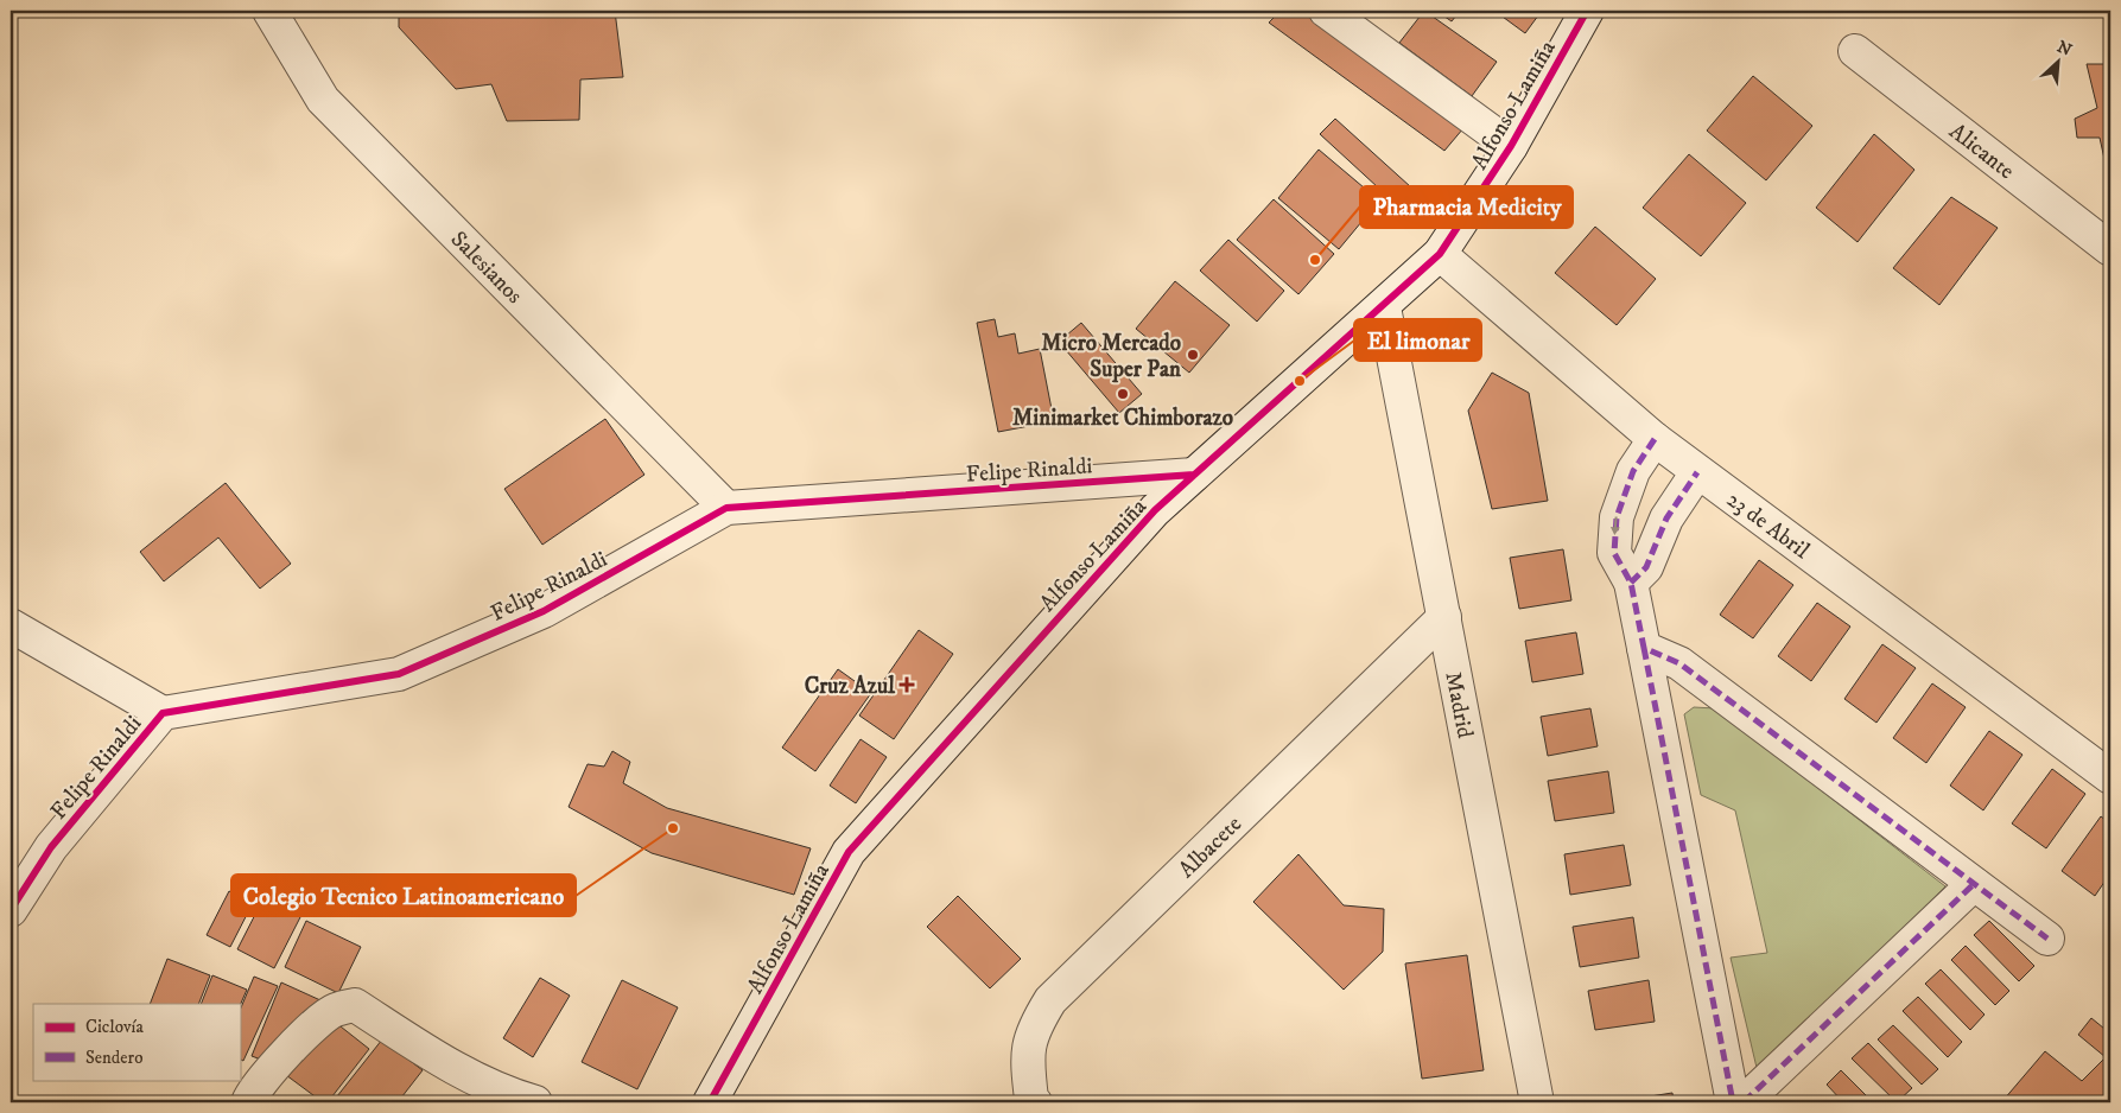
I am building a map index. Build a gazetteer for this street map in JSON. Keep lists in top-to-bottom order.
{
  "streets": {
    "street": [
      "Alfonso Lamiña",
      "Alicante",
      "Salesianos",
      "Felipe Rinaldi",
      "23 de Abril",
      "Madrid",
      "Albacete"
    ]
  },
  "crossings": [
    ["Alfonso Lamiña", "Felipe Rinaldi"],
    ["Alfonso Lamiña", "23 de Abril"],
    ["Alfonso Lamiña", "Madrid"],
    ["Salesianos", "Felipe Rinaldi"],
    ["Madrid", "Albacete"]
  ],
  "places": {
    "other": [
      "Pharmacia Medicity",
      "Micro Mercado Super Pan",
      "El limonar",
      "Minimarket Chimborazo",
      "Colegio Tecnico Latinoamericano"
    ],
    "health": ["Cruz Azul"]
  },
  "legend": ["Ciclovía", "Sendero"],
  "north": "top right"
}
